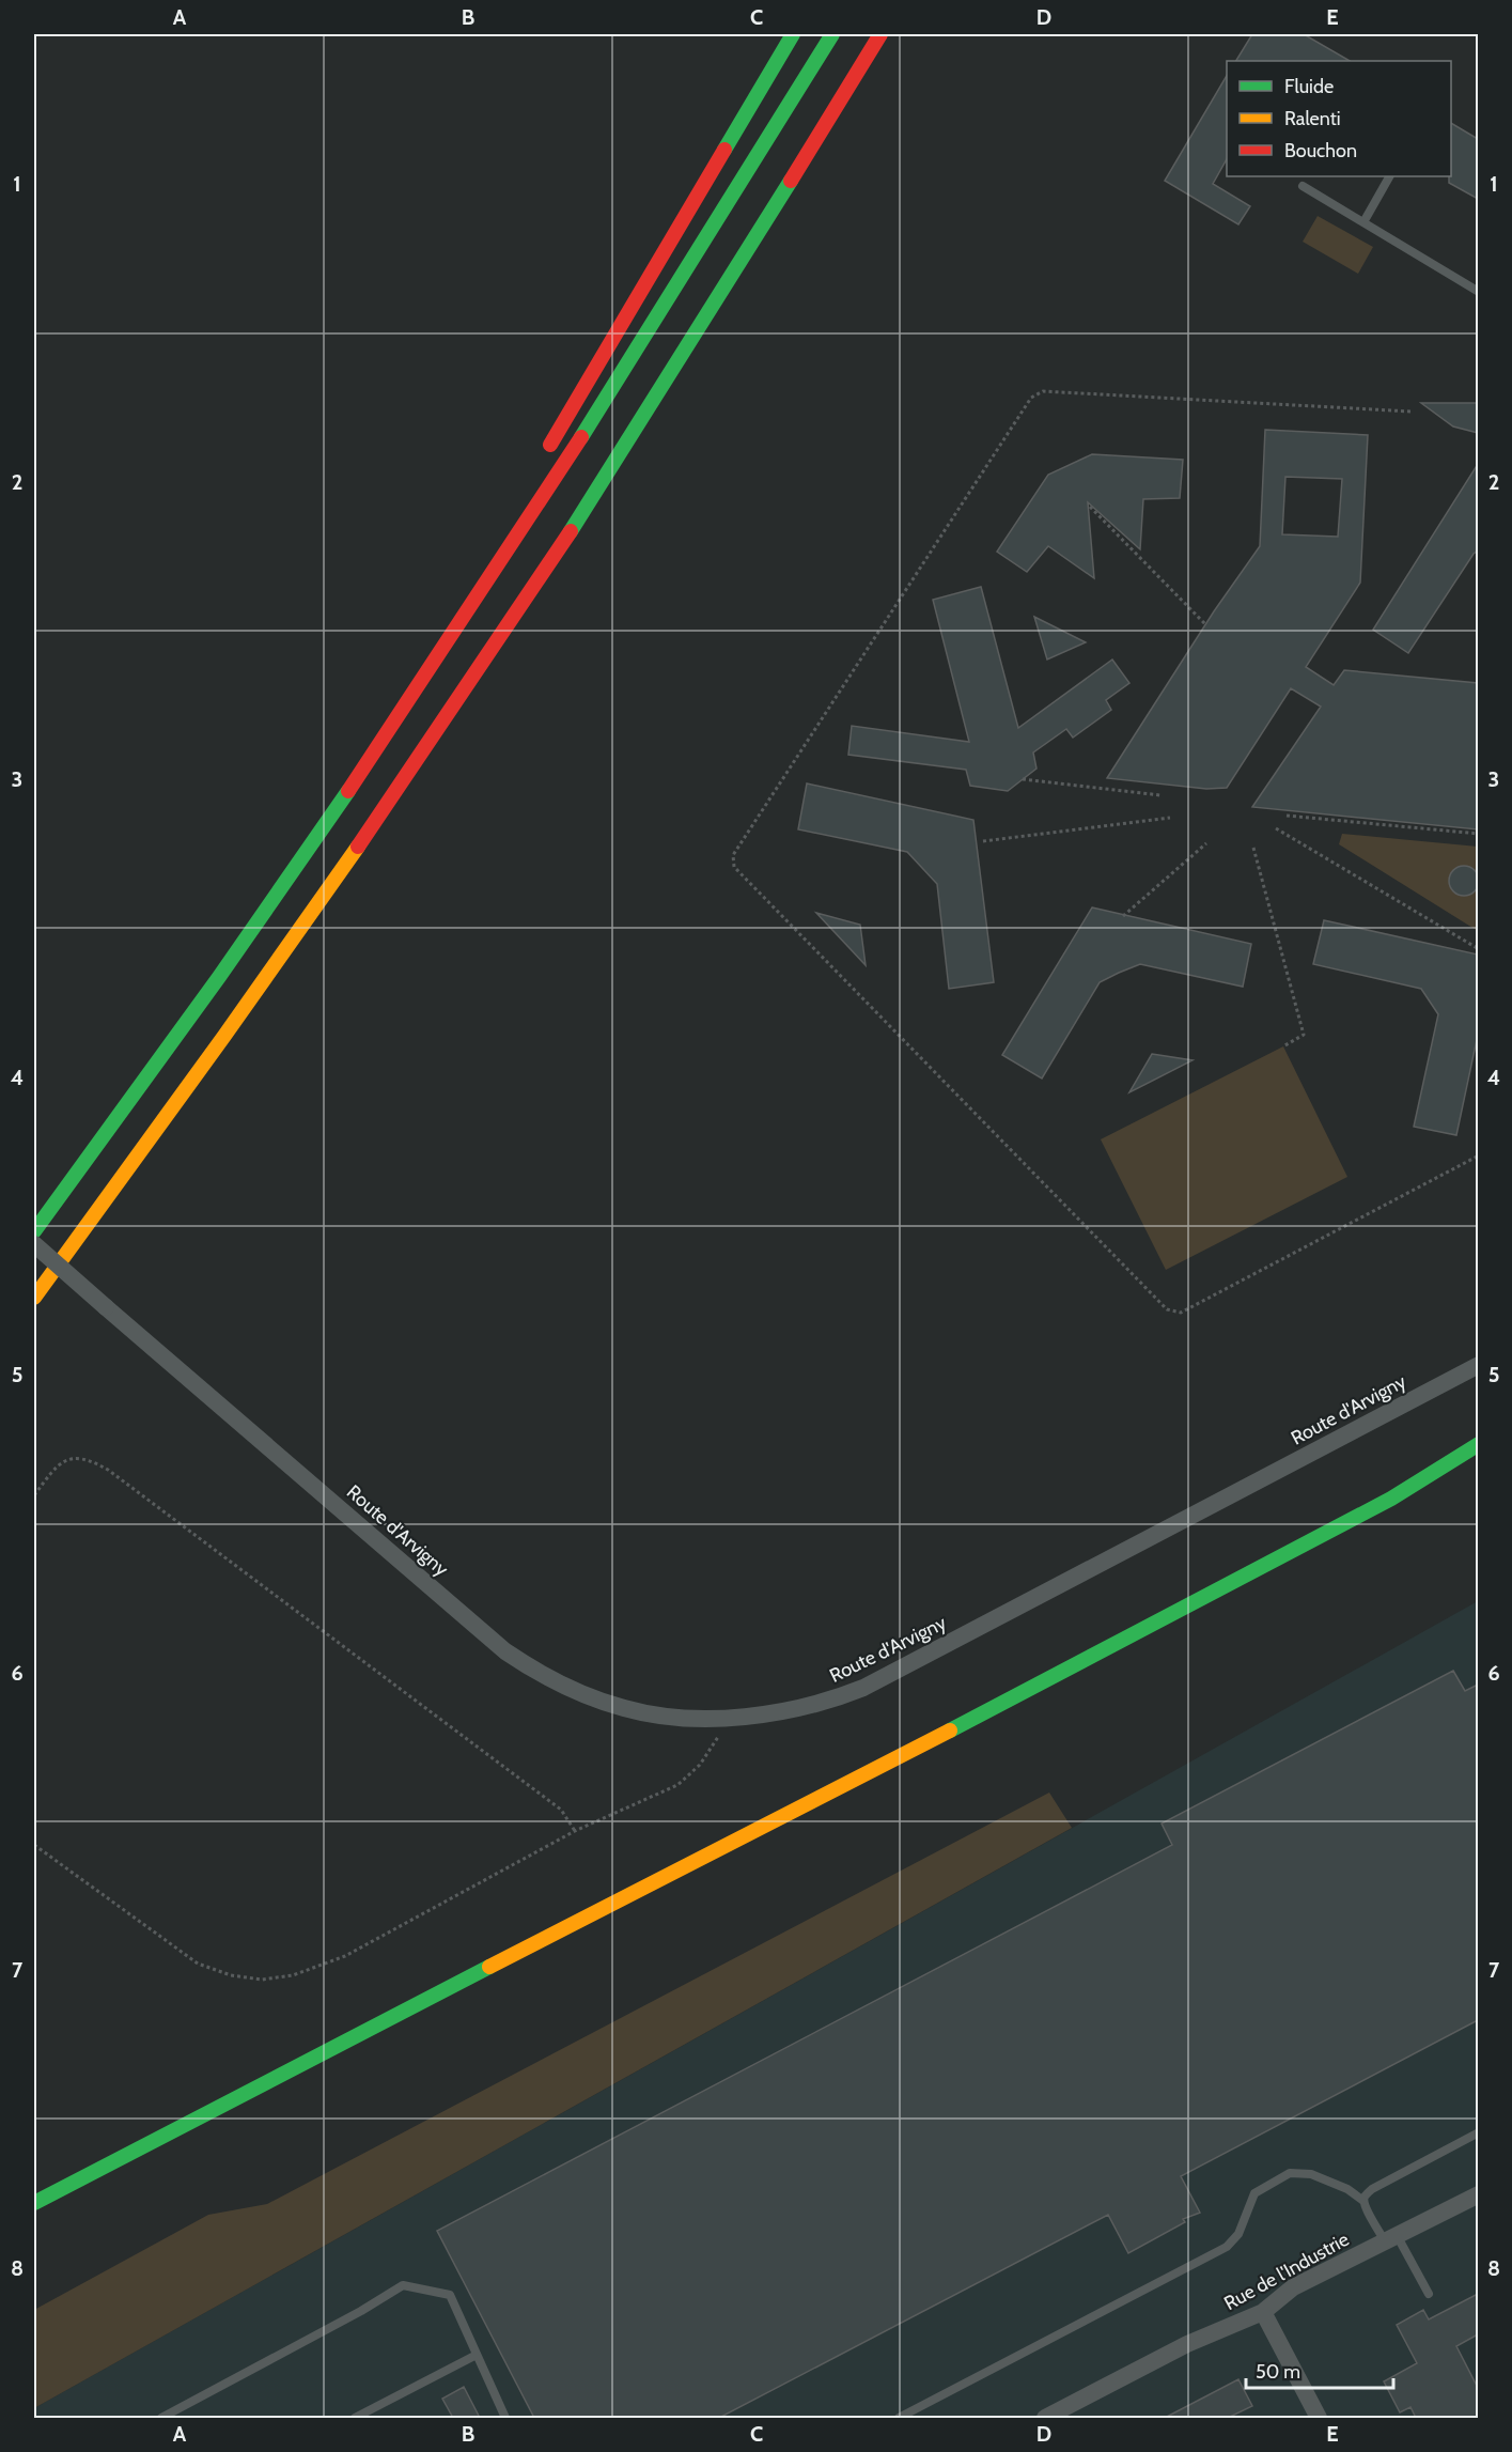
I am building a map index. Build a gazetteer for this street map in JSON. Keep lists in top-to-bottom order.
{
  "streets": {
    "street": ["Route d'Arvigny", "Rue de l'Industrie"]
  },
  "legend": ["Fluide", "Ralenti", "Bouchon"],
  "scale_bar": "50 m",
  "grid": {
    "columns": [
      "A",
      "B",
      "C",
      "D",
      "E"
    ],
    "rows": [
      "1",
      "2",
      "3",
      "4",
      "5",
      "6",
      "7",
      "8"
    ]
  }
}
